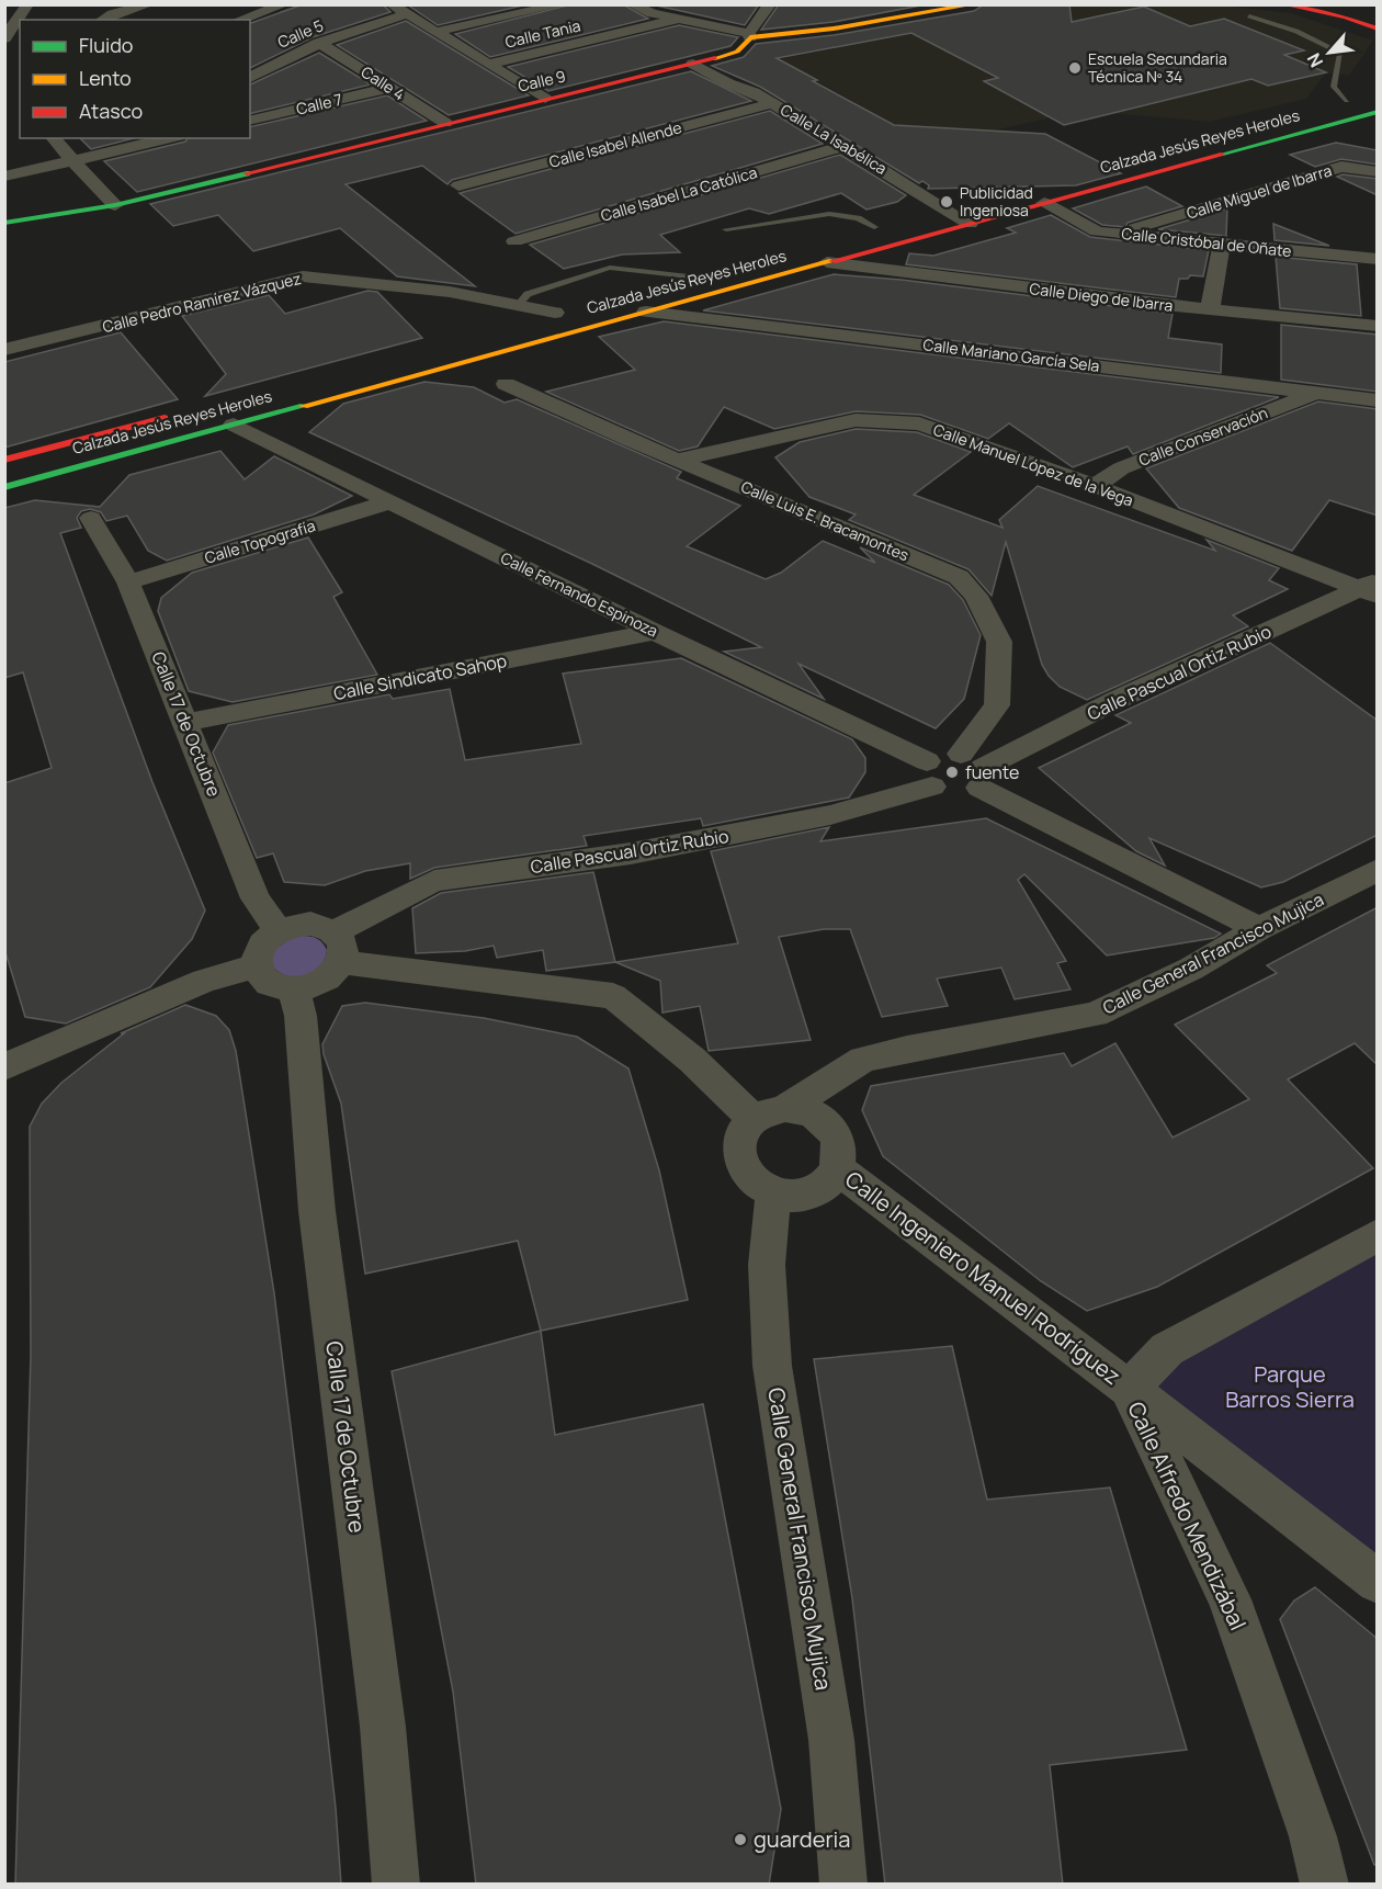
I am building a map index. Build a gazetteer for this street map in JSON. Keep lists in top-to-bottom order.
{
  "streets": {
    "street": [
      "Calle 5",
      "Calle Tania",
      "Calle 9",
      "Calle 4",
      "Calle 7",
      "Calle La Isabélica",
      "Calzada Jesús Reyes Heroles",
      "Calle Isabel Allende",
      "Calle Miguel de Ibarra",
      "Calle Isabel La Católica",
      "Calle Cristóbal de Oñate",
      "Calle Diego de Ibarra",
      "Calle Pedro Ramírez Vázquez",
      "Calle Mariano García Sela",
      "Calle Conservación",
      "Calle Manuel López de la Vega",
      "Calle Luis E. Bracamontes",
      "Calle Topografía",
      "Calle Fernando Espinoza",
      "Calle Pascual Ortiz Rubio",
      "Calle Sindicato Sahop",
      "Calle 17 de Octubre",
      "Calle General Francisco Mujica",
      "Calle Ingeniero Manuel Rodríguez",
      "Calle Alfredo Mendizábal"
    ]
  },
  "crossings": [
    ["Calle 5", "Calle 4"],
    ["Calle 9", "Calle 4"],
    ["Calle 9", "Calle La Isabélica"],
    ["Calle 4", "Calle 7"],
    ["Calle La Isabélica", "Calzada Jesús Reyes Heroles"],
    ["Calle La Isabélica", "Calle Isabel Allende"],
    ["Calle La Isabélica", "Calle Isabel La Católica"],
    ["Calzada Jesús Reyes Heroles", "Calle Cristóbal de Oñate"],
    ["Calzada Jesús Reyes Heroles", "Calle Diego de Ibarra"],
    ["Calzada Jesús Reyes Heroles", "Calle Mariano García Sela"],
    ["Calzada Jesús Reyes Heroles", "Calle Fernando Espinoza"],
    ["Calle Miguel de Ibarra", "Calle Cristóbal de Oñate"],
    ["Calle Mariano García Sela", "Calle Conservación"],
    ["Calle Conservación", "Calle Manuel López de la Vega"],
    ["Calle Manuel López de la Vega", "Calle Luis E. Bracamontes"],
    ["Calle Manuel López de la Vega", "Calle Pascual Ortiz Rubio"],
    ["Calle Luis E. Bracamontes", "Calle Fernando Espinoza"],
    ["Calle Luis E. Bracamontes", "Calle Pascual Ortiz Rubio"],
    ["Calle Topografía", "Calle Fernando Espinoza"],
    ["Calle Topografía", "Calle 17 de Octubre"],
    ["Calle Fernando Espinoza", "Calle Pascual Ortiz Rubio"],
    ["Calle Fernando Espinoza", "Calle Sindicato Sahop"],
    ["Calle Pascual Ortiz Rubio", "Calle 17 de Octubre"],
    ["Calle Sindicato Sahop", "Calle 17 de Octubre"],
    ["Calle General Francisco Mujica", "Calle Ingeniero Manuel Rodríguez"],
    ["Calle Ingeniero Manuel Rodríguez", "Calle Alfredo Mendizábal"]
  ],
  "parks": ["Parque Barros Sierra"],
  "places": [
    "Escuela Secundaria Técnica Nº 34",
    "Publicidad Ingeniosa",
    "fuente",
    "guarderia"
  ],
  "legend": ["Fluido", "Lento", "Atasco"],
  "north": "bottom left"
}
